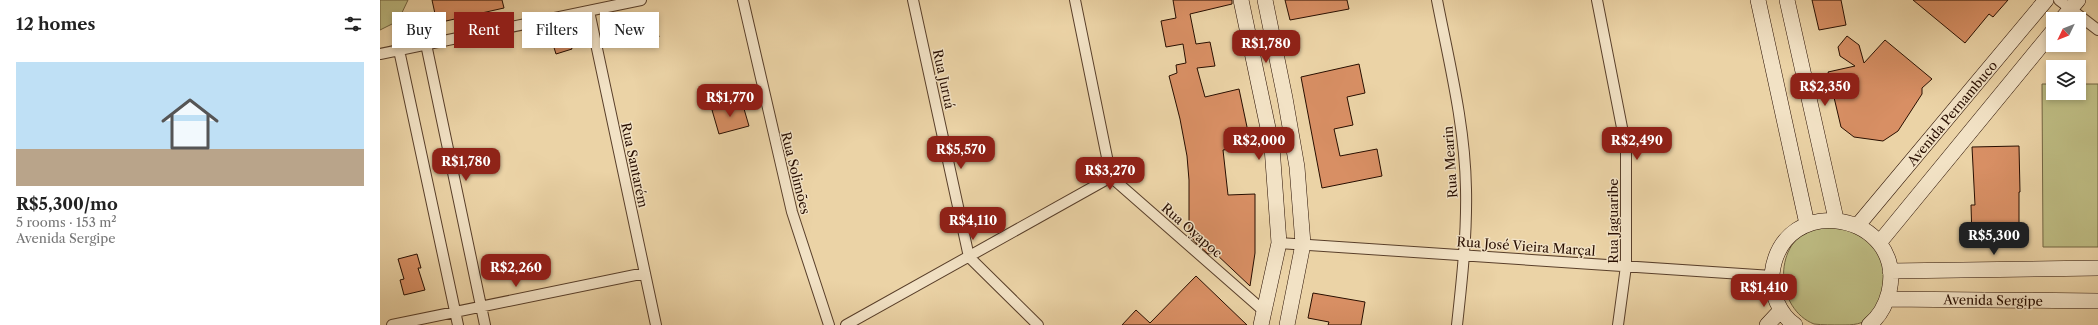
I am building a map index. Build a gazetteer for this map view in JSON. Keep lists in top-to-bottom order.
{
  "streets": {
    "street": [
      "Rua Juruá",
      "Avenida Pernambuco",
      "Rua Mearin",
      "Rua Santarém",
      "Rua Solimões",
      "Rua Jaguaribe",
      "Rua Oyapoc",
      "Rua José Vieira Marçal",
      "Avenida Sergipe"
    ]
  },
  "crossings": [
    ["Rua Mearin", "Rua José Vieira Marçal"],
    ["Rua Jaguaribe", "Rua José Vieira Marçal"]
  ],
  "north": "bottom left",
  "page": {
    "heading": "12 homes",
    "chip": [
      "Buy",
      "Rent",
      "Filters",
      "New"
    ],
    "price": [
      "R$1,780",
      "R$2,350",
      "R$1,770",
      "R$2,000",
      "R$2,490",
      "R$5,570",
      "R$1,780",
      "R$3,270",
      "R$4,110",
      "R$5,300",
      "R$2,260",
      "R$1,410"
    ],
    "list": [
      {
        "name": "R$5,300/mo",
        "note": "5 rooms · 153 m² · Avenida Sergipe"
      }
    ]
  }
}
